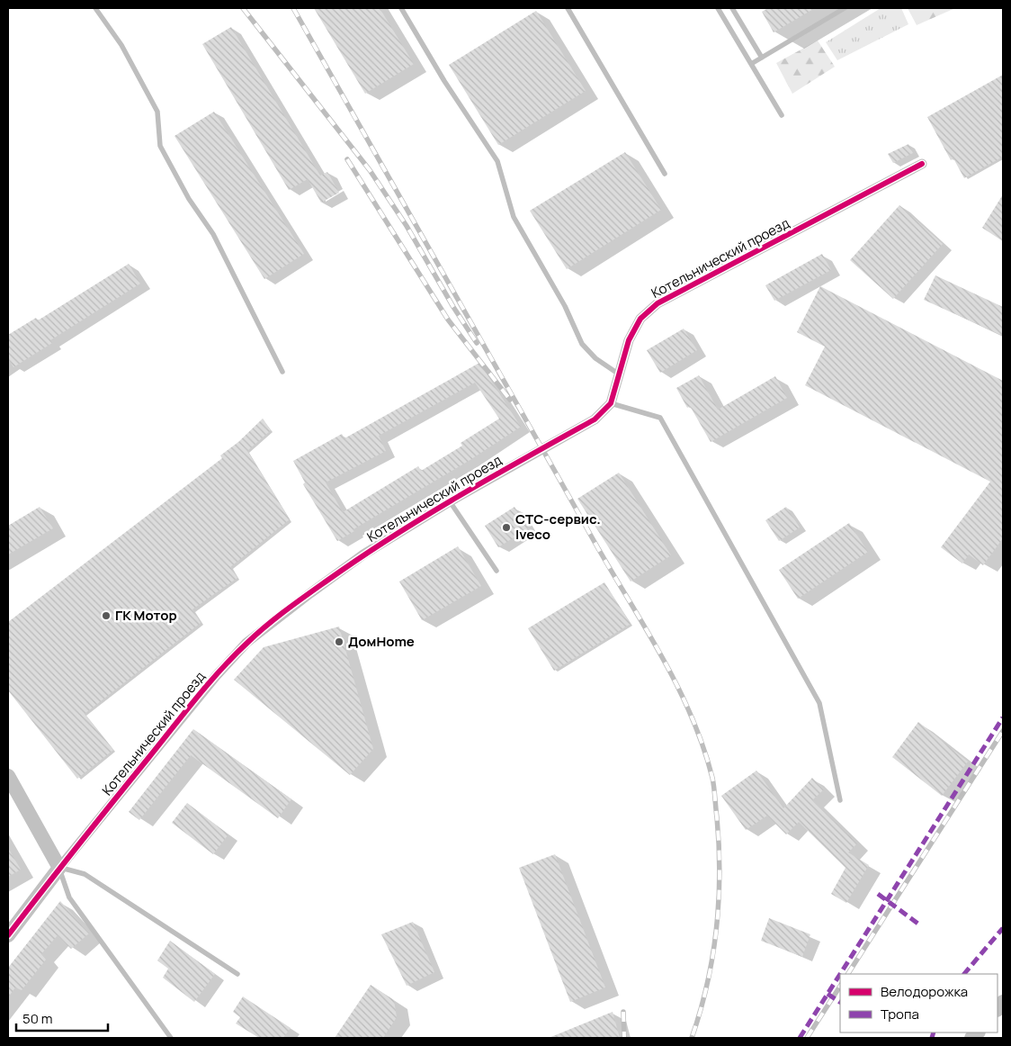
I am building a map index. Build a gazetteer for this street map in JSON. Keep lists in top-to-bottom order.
{
  "streets": {
    "street": ["Котельнический проезд"]
  },
  "places": ["СТС-сервис. Iveco", "ГК Мотор", "ДомHome"],
  "legend": ["Велодорожка", "Тропа"],
  "scale_bar": "50 m"
}
